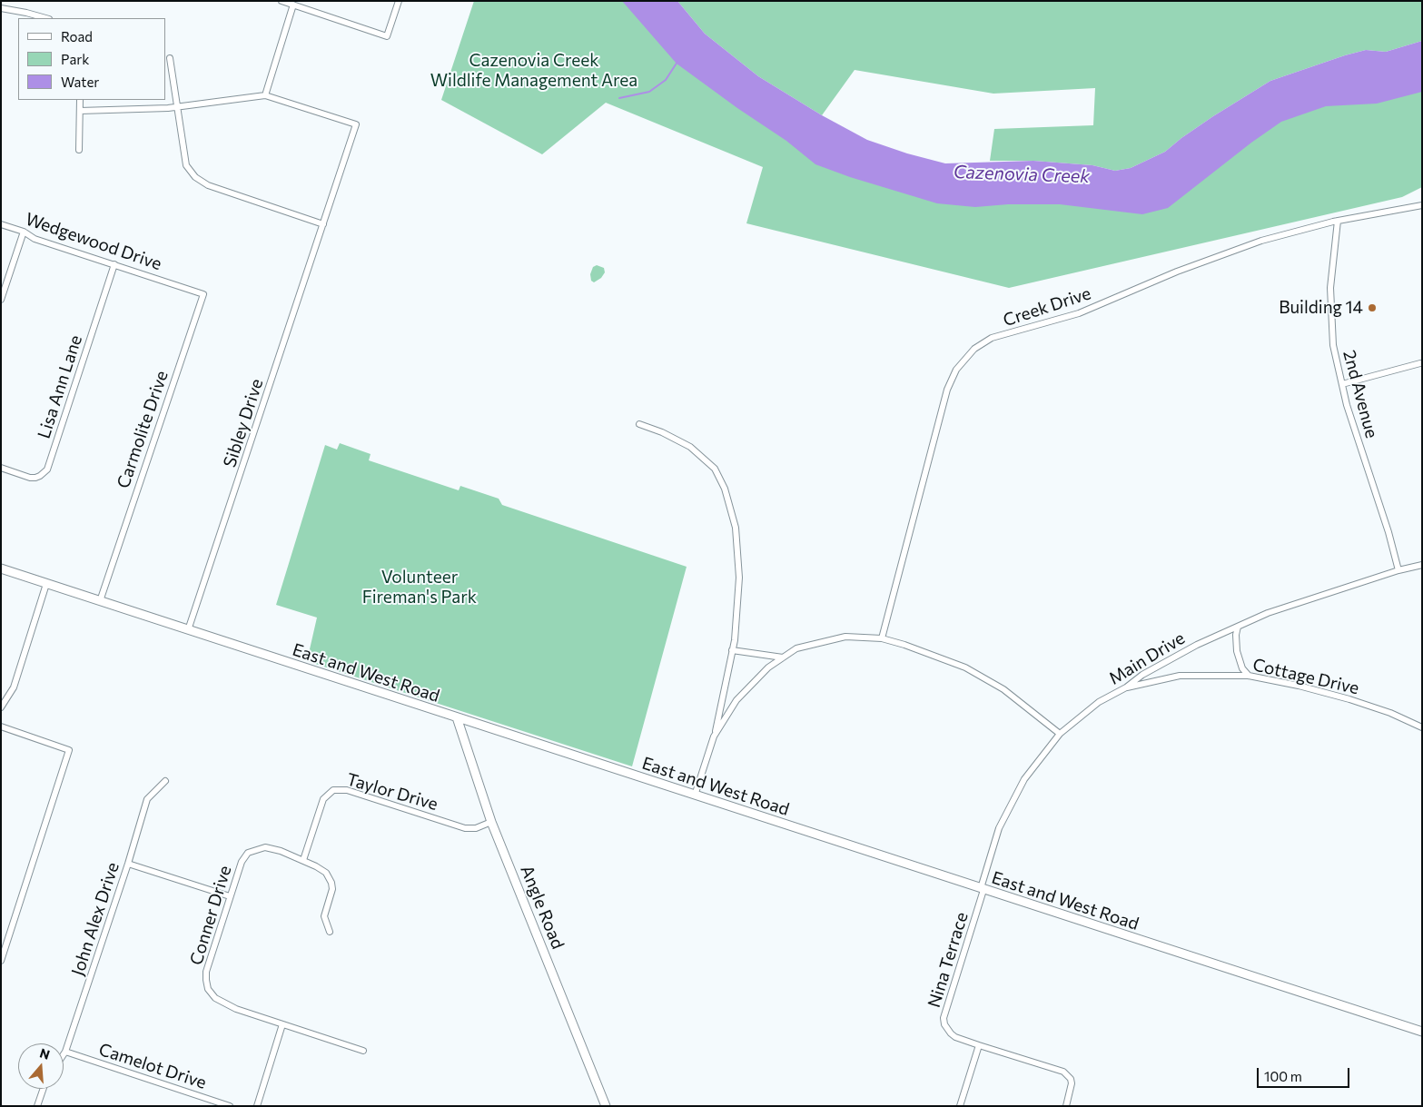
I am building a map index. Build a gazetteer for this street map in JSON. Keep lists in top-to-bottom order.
{
  "streets": {
    "street": [
      "Wedgewood Drive",
      "Creek Drive",
      "Lisa Ann Lane",
      "2nd Avenue",
      "Sibley Drive",
      "Carmolite Drive",
      "Main Drive",
      "East and West Road",
      "Cottage Drive",
      "Taylor Drive",
      "Angle Road",
      "Conner Drive",
      "John Alex Drive",
      "Nina Terrace",
      "Camelot Drive"
    ]
  },
  "crossings": [
    ["Wedgewood Drive", "Lisa Ann Lane"],
    ["Wedgewood Drive", "Carmolite Drive"],
    ["Creek Drive", "2nd Avenue"],
    ["2nd Avenue", "Main Drive"],
    ["Sibley Drive", "East and West Road"],
    ["Carmolite Drive", "East and West Road"],
    ["Main Drive", "East and West Road"],
    ["Main Drive", "Cottage Drive"],
    ["Main Drive", "Nina Terrace"],
    ["East and West Road", "Angle Road"],
    ["East and West Road", "Nina Terrace"],
    ["Taylor Drive", "Angle Road"],
    ["Taylor Drive", "Conner Drive"],
    ["John Alex Drive", "Camelot Drive"]
  ],
  "water": ["Cazenovia Creek"],
  "parks": ["Cazenovia Creek Wildlife Management Area", "Volunteer Fireman's Park"],
  "places": ["Building 14"],
  "legend": ["Road", "Park", "Water"],
  "scale_bar": "100 m",
  "north": "top"
}
